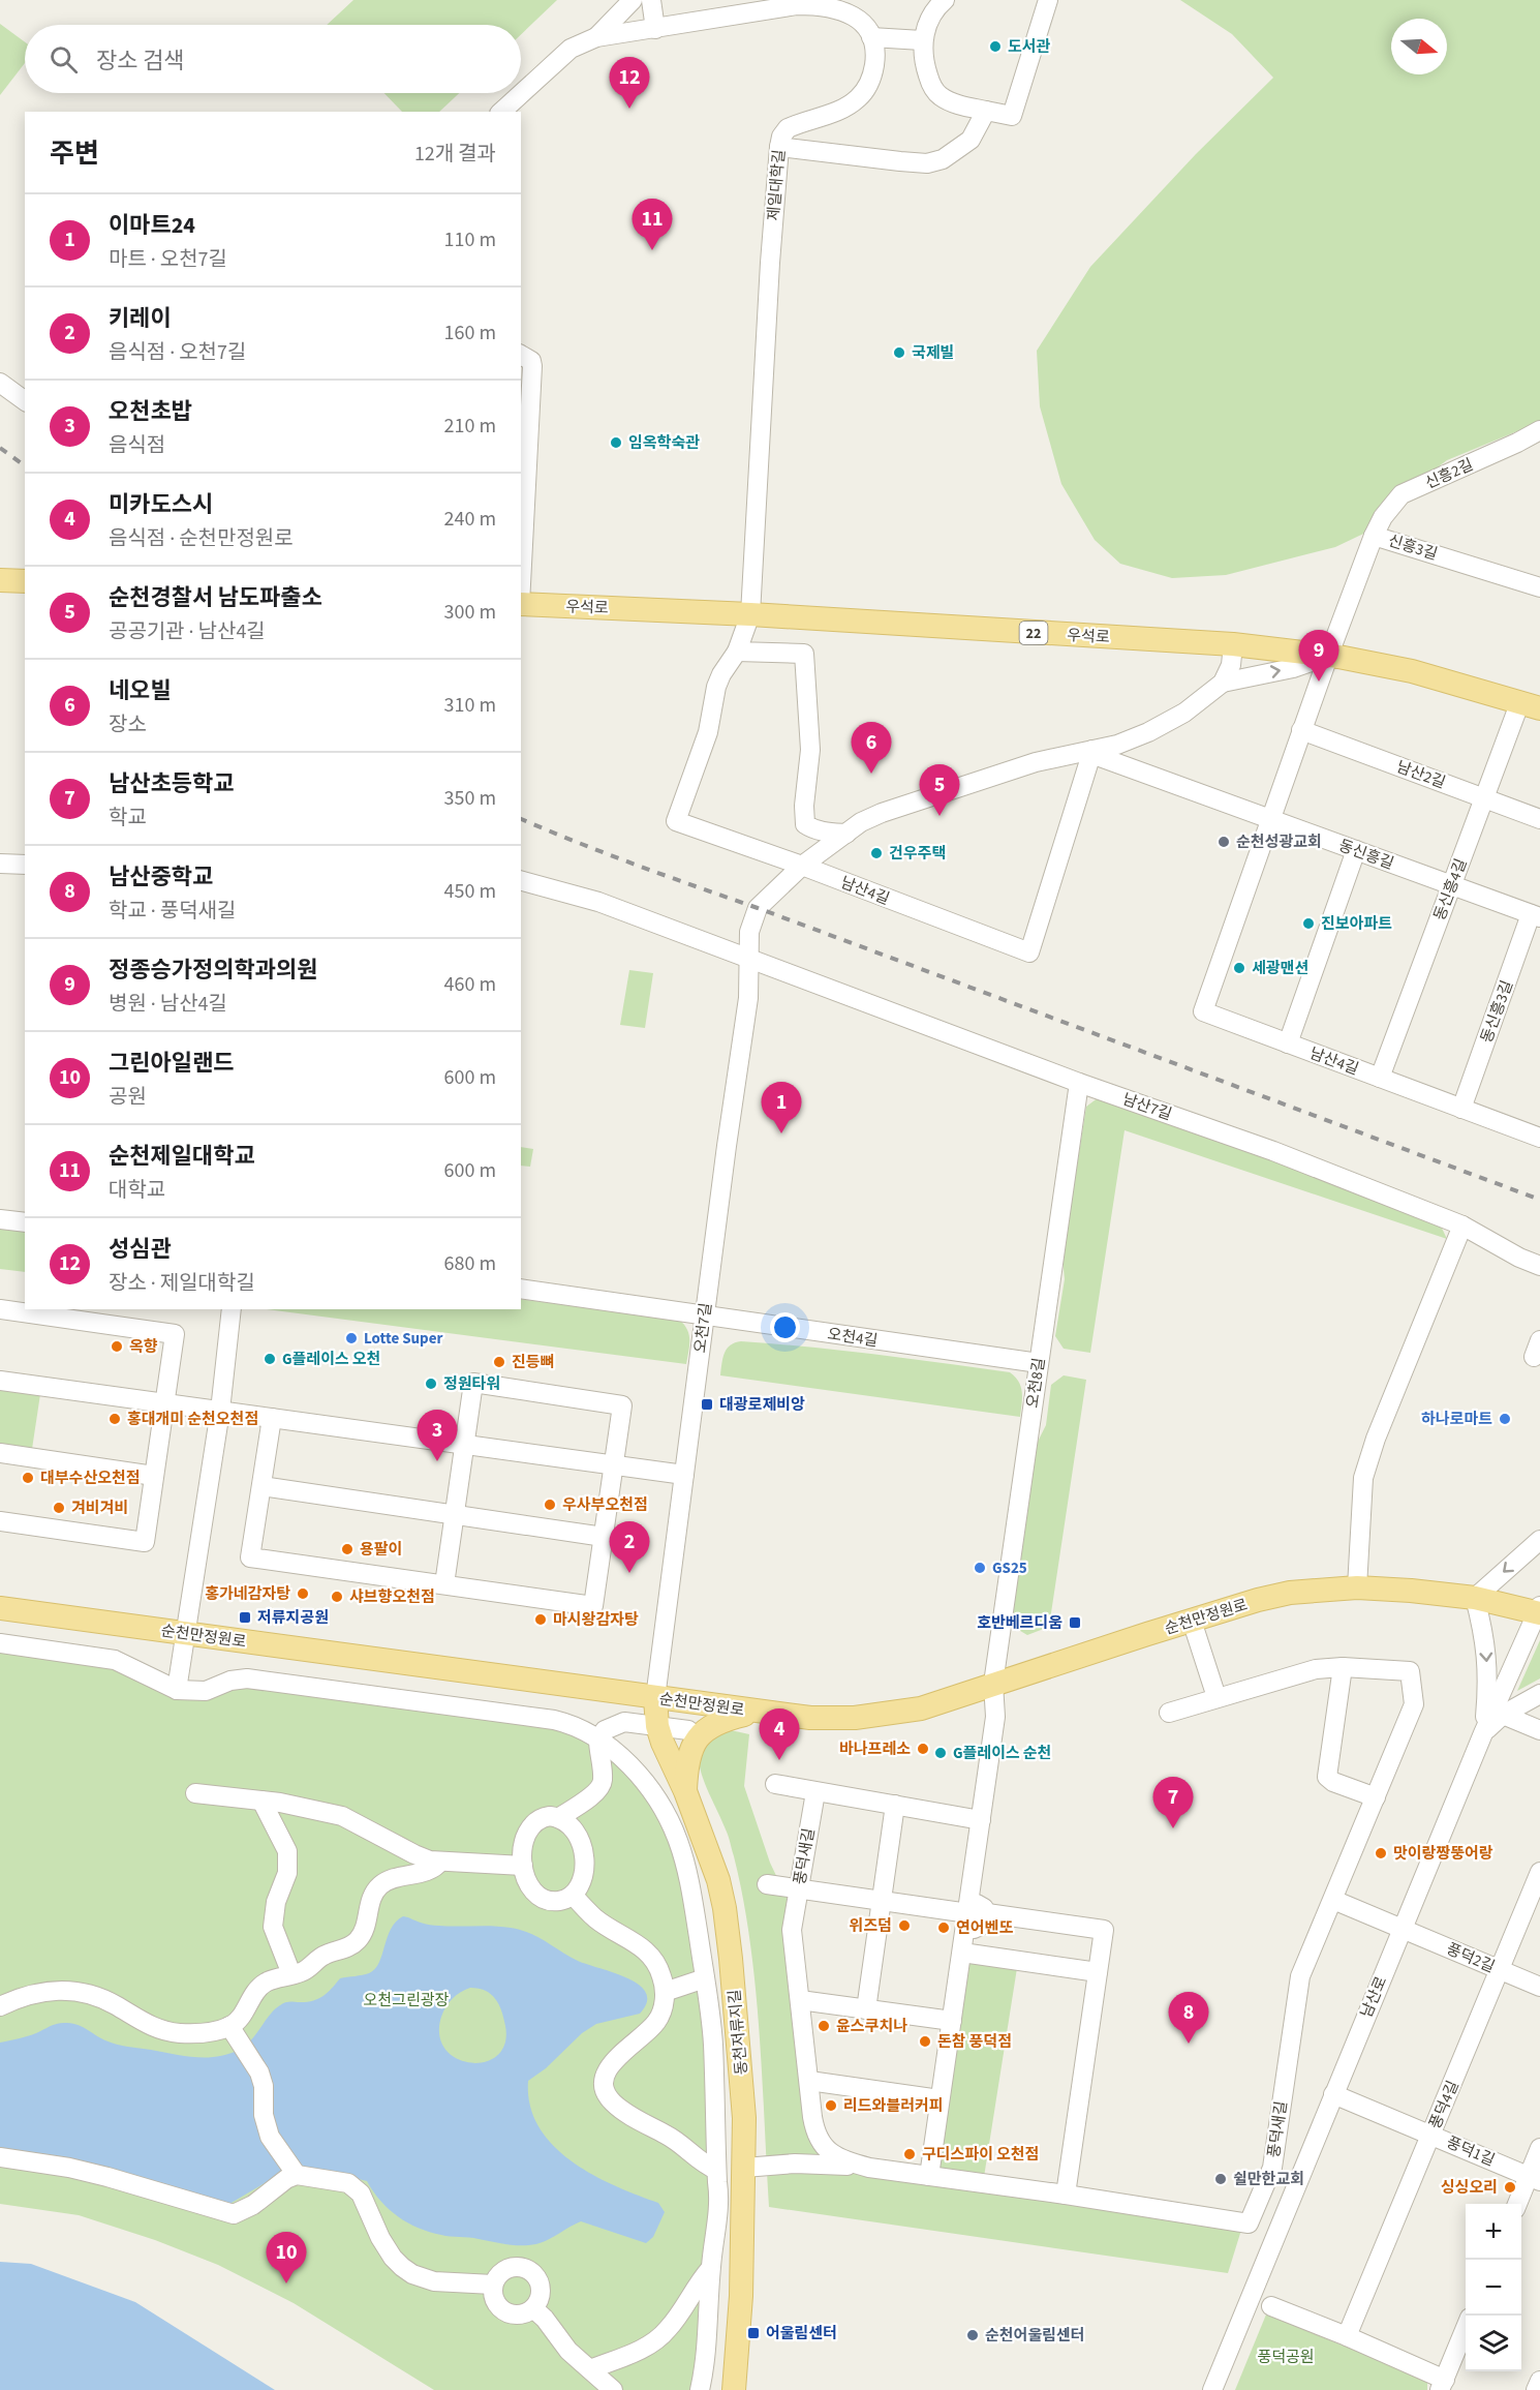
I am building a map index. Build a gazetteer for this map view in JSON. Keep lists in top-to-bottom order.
{
  "streets": {
    "main road": [
      "우석로",
      "22",
      "순천만정원로",
      "동천저류지길"
    ],
    "street": [
      "제일대학길",
      "신흥2길",
      "신흥3길",
      "남산2길",
      "동신흥길",
      "동신흥4길",
      "남산4길",
      "동신흥3길",
      "남산7길",
      "오천7길",
      "오천4길",
      "오천8길",
      "풍덕새길",
      "풍덕2길",
      "남산로",
      "풍덕4길",
      "풍덕1길"
    ]
  },
  "crossings": [
    ["제일대학길", "우석로"],
    ["제일대학길", "남산4길"],
    ["신흥2길", "신흥3길"],
    ["신흥3길", "우석로"],
    ["신흥3길", "남산4길"],
    ["우석로", "동신흥4길"],
    ["우석로", "남산4길"],
    ["남산2길", "동신흥4길"],
    ["남산2길", "남산4길"],
    ["동신흥길", "동신흥4길"],
    ["동신흥길", "남산4길"],
    ["동신흥길", "동신흥3길"],
    ["동신흥길", "오천7길"],
    ["동신흥4길", "남산4길"],
    ["남산4길", "동신흥3길"],
    ["남산4길", "오천7길"],
    ["남산7길", "오천7길"],
    ["남산7길", "오천8길"],
    ["오천7길", "오천4길"],
    ["오천7길", "순천만정원로"],
    ["오천7길", "동천저류지길"],
    ["오천4길", "오천8길"],
    ["오천8길", "순천만정원로"],
    ["순천만정원로", "남산로"],
    ["순천만정원로", "동천저류지길"],
    ["풍덕새길", "풍덕2길"],
    ["풍덕2길", "남산로"],
    ["풍덕2길", "풍덕4길"],
    ["남산로", "풍덕1길"],
    ["풍덕4길", "풍덕1길"]
  ],
  "parks": ["오천그린광장", "풍덕공원"],
  "places": {
    "other": [
      "도서관",
      "국제빌",
      "임옥학숙관",
      "순천성광교회",
      "건우주택",
      "진보아파트",
      "세광맨션",
      "Lotte Super",
      "옥향",
      "G플레이스 오천",
      "진등뼈",
      "정원타워",
      "홍대개미 순천오천점",
      "하나로마트",
      "대부수산오천점",
      "우사부오천점",
      "겨비겨비",
      "용팔이",
      "GS25",
      "홍가네감자탕",
      "샤브향오천점",
      "마시왕감자탕",
      "바나프레소",
      "G플레이스 순천",
      "맛이랑짱뚱어랑",
      "위즈덤",
      "연어벤또",
      "윤스쿠치나",
      "돈참 풍덕점",
      "리드와블러커피",
      "구디스파이 오천점",
      "쉴만한교회",
      "싱싱오리",
      "순천어울림센터"
    ],
    "transit": [
      "대광로제비앙",
      "저류지공원",
      "호반베르디움",
      "어울림센터"
    ]
  },
  "north": "right",
  "page": {
    "search": "장소 검색",
    "pins": [
      "12",
      "11",
      "9",
      "6",
      "5",
      "1",
      "3",
      "2",
      "4",
      "7",
      "8",
      "10"
    ],
    "heading": ["주변", "12개 결과"],
    "list": [
      {
        "mark": "1",
        "name": "이마트24",
        "note": "마트 · 오천7길",
        "value": "110 m"
      },
      {
        "mark": "2",
        "name": "키레이",
        "note": "음식점 · 오천7길",
        "value": "160 m"
      },
      {
        "mark": "3",
        "name": "오천초밥",
        "note": "음식점",
        "value": "210 m"
      },
      {
        "mark": "4",
        "name": "미카도스시",
        "note": "음식점 · 순천만정원로",
        "value": "240 m"
      },
      {
        "mark": "5",
        "name": "순천경찰서 남도파출소",
        "note": "공공기관 · 남산4길",
        "value": "300 m"
      },
      {
        "mark": "6",
        "name": "네오빌",
        "note": "장소",
        "value": "310 m"
      },
      {
        "mark": "7",
        "name": "남산초등학교",
        "note": "학교",
        "value": "350 m"
      },
      {
        "mark": "8",
        "name": "남산중학교",
        "note": "학교 · 풍덕새길",
        "value": "450 m"
      },
      {
        "mark": "9",
        "name": "정종승가정의학과의원",
        "note": "병원 · 남산4길",
        "value": "460 m"
      },
      {
        "mark": "10",
        "name": "그린아일랜드",
        "note": "공원",
        "value": "600 m"
      },
      {
        "mark": "11",
        "name": "순천제일대학교",
        "note": "대학교",
        "value": "600 m"
      },
      {
        "mark": "12",
        "name": "성심관",
        "note": "장소 · 제일대학길",
        "value": "680 m"
      }
    ],
    "map_buttons": ["+", "−"]
  }
}
